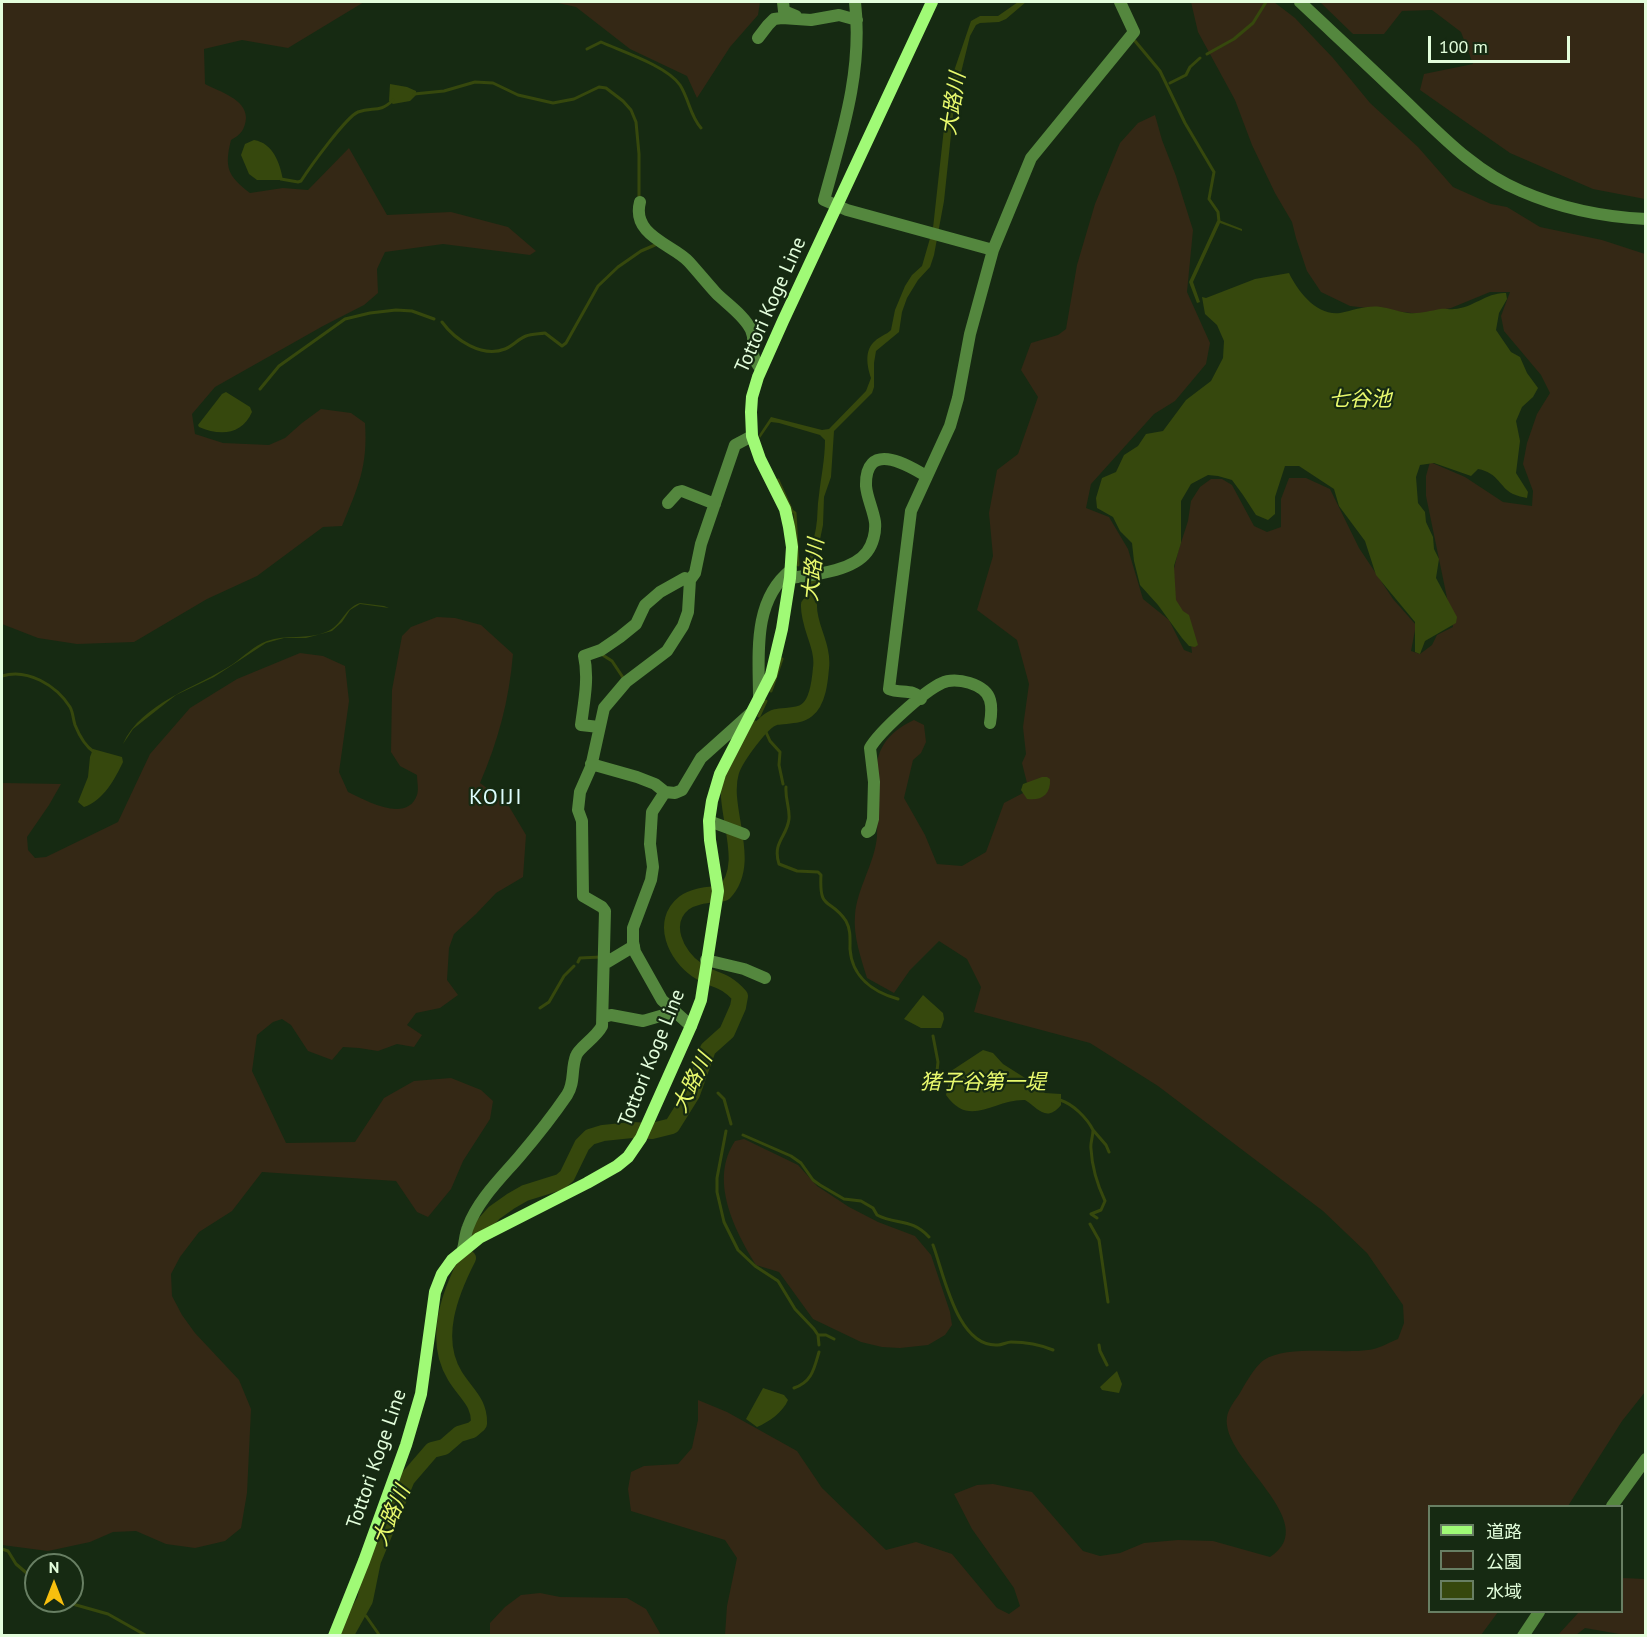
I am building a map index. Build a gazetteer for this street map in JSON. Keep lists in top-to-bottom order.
{
  "streets": {
    "main road": ["Tottori Koge Line"]
  },
  "districts": ["KOIJI"],
  "water": ["大路川", "七谷池", "猪子谷第一堤"],
  "legend": ["道路", "公園", "水域"],
  "scale_bar": "100 m",
  "north": "top"
}
